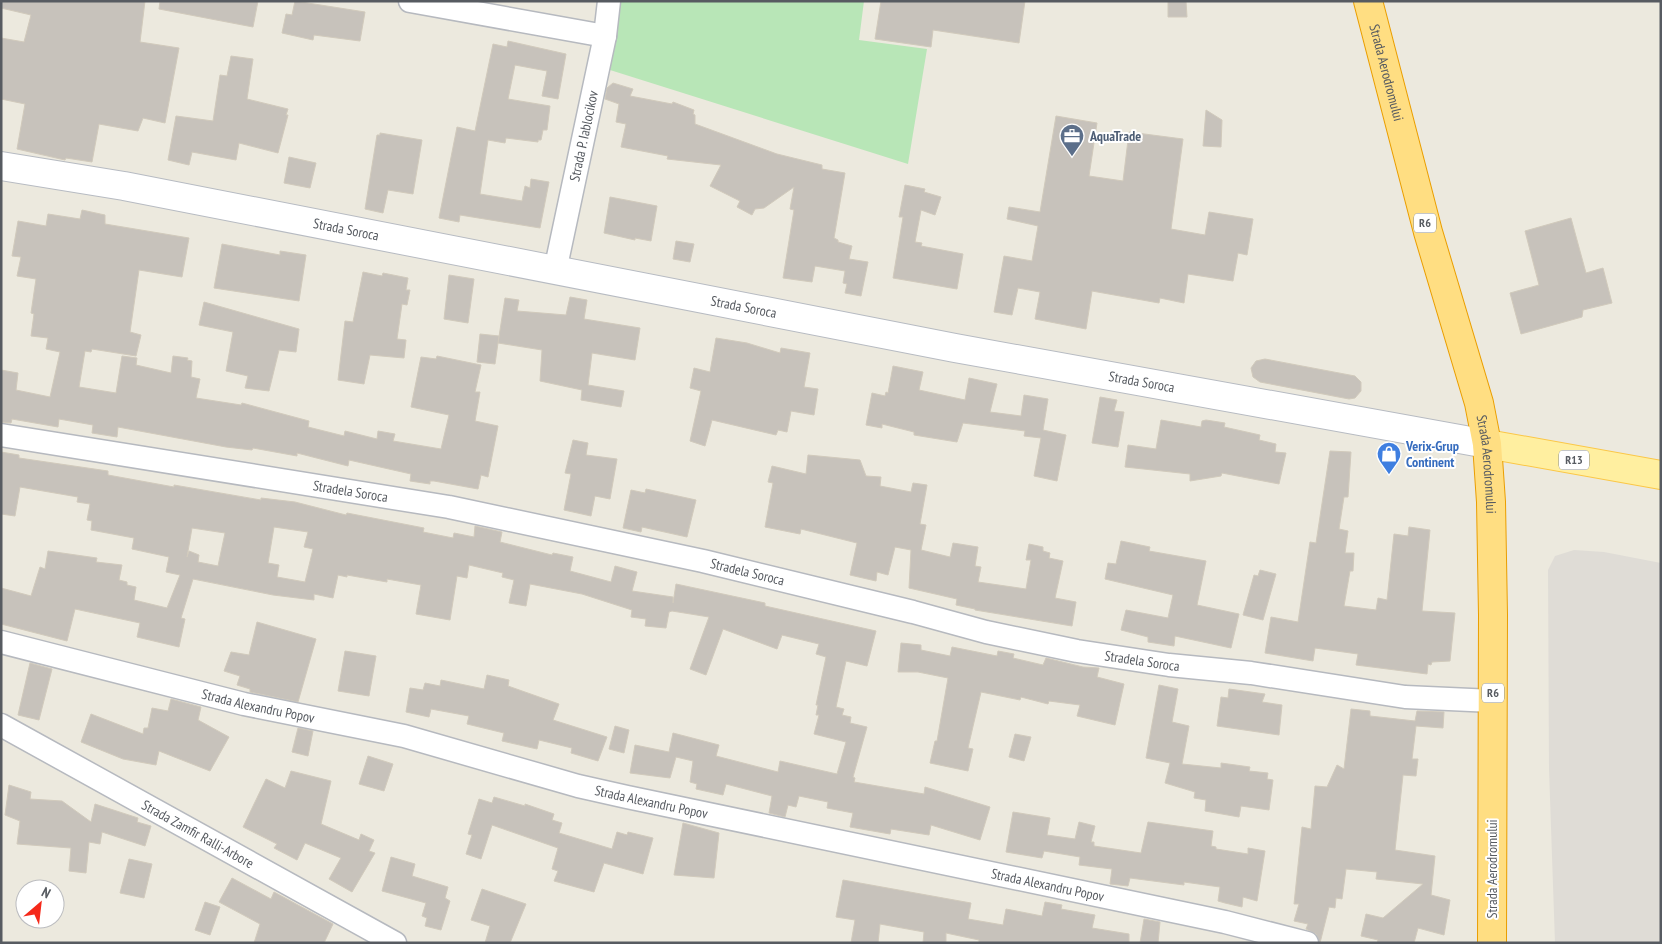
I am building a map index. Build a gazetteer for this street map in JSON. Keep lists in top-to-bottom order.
{
  "streets": {
    "highway": ["Strada Aerodromului", "R6"],
    "main road": ["R13"],
    "street": [
      "Strada P. Iablocikov",
      "Strada Soroca",
      "Stradela Sorocа",
      "Strada Alexandru Popov",
      "Strada Zamfir Ralli-Arbore"
    ]
  },
  "crossings": [
    ["Strada Aerodromului", "Strada Soroca"],
    ["Strada Aerodromului", "R13"],
    ["Strada Aerodromului", "Stradela Sorocа"],
    ["Strada P. Iablocikov", "Strada Soroca"],
    ["Strada Soroca", "R13"]
  ],
  "places": {
    "office": ["AquaTrade"],
    "shop": ["Verix-Grup Continent"]
  },
  "north": "top right"
}
